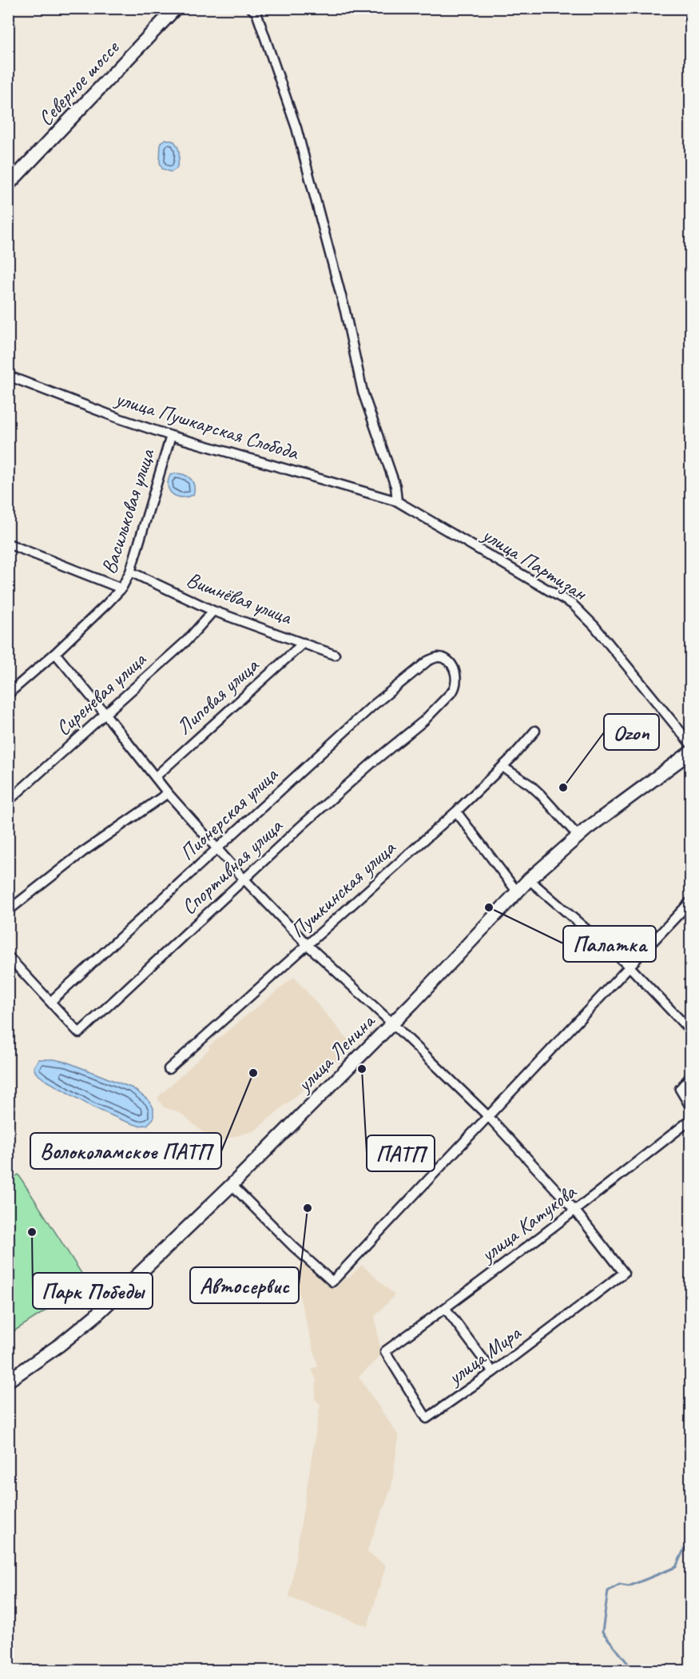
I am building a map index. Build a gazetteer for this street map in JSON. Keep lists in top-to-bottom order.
{
  "streets": {
    "main road": ["Северное шоссе", "улица Ленина"],
    "street": [
      "улица Пушкарская Слобода",
      "Васильковая улица",
      "улица Партизан",
      "Вишнёвая улица",
      "Сиреневая улица",
      "Липовая улица",
      "Пионерская улица",
      "Спортивная улица",
      "Пушкинская улица",
      "улица Катукова",
      "улица Мира"
    ]
  },
  "crossings": [
    ["улица Пушкарская Слобода", "Васильковая улица"],
    ["улица Пушкарская Слобода", "улица Партизан"],
    ["Васильковая улица", "Вишнёвая улица"],
    ["Вишнёвая улица", "Сиреневая улица"],
    ["Вишнёвая улица", "Липовая улица"],
    ["Пионерская улица", "Спортивная улица"],
    ["улица Катукова", "улица Мира"]
  ],
  "places": [
    "Ozon",
    "Палатка",
    "ПАТП",
    "Волоколамское ПАТП",
    "Автосервис",
    "Парк Победы"
  ]
}
